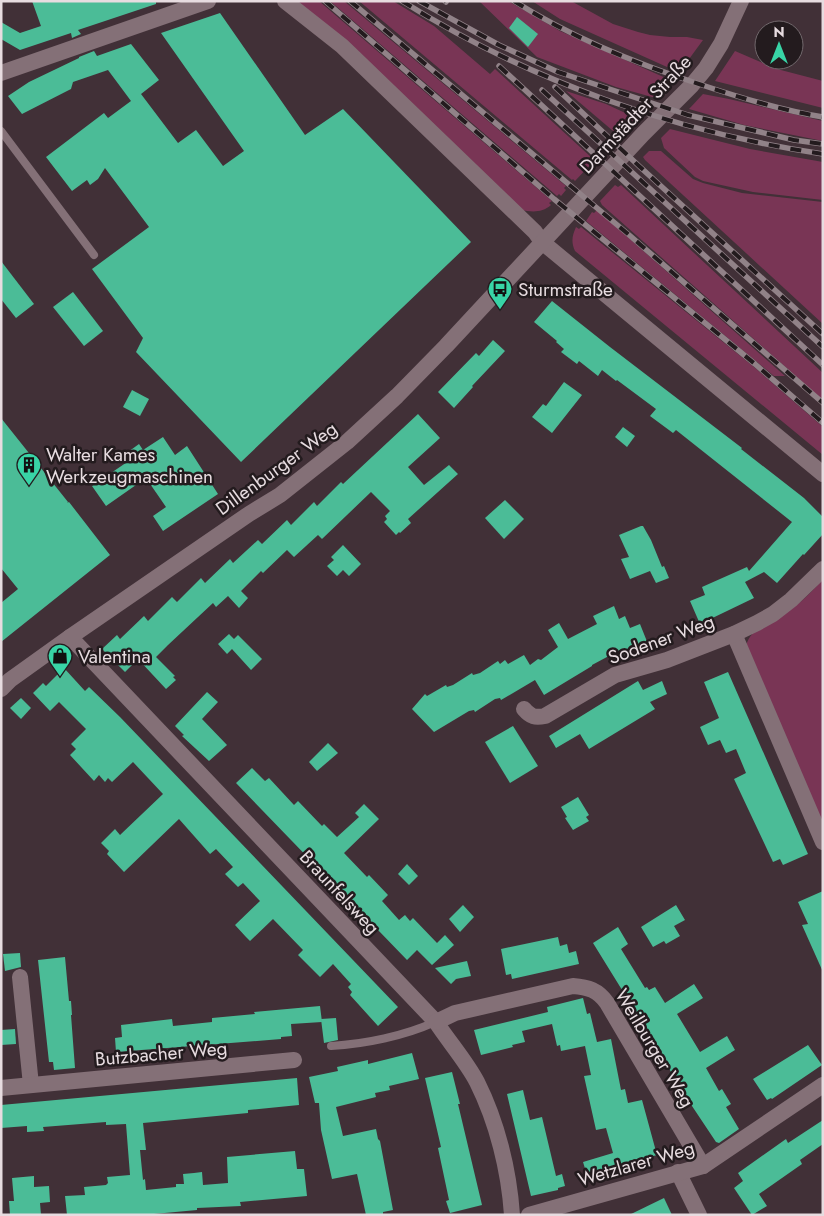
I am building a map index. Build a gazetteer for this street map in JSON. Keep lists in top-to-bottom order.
{
  "streets": {
    "street": [
      "Darmstädter Straße",
      "Dillenburger Weg",
      "Sodener Weg",
      "Braunfelsweg",
      "Weilburger Weg",
      "Butzbacher Weg",
      "Wetzlarer Weg"
    ]
  },
  "crossings": [
    ["Darmstädter Straße", "Dillenburger Weg"],
    ["Dillenburger Weg", "Braunfelsweg"],
    ["Braunfelsweg", "Weilburger Weg"],
    ["Weilburger Weg", "Wetzlarer Weg"]
  ],
  "places": {
    "bus stop": ["Sturmstraße"],
    "building": ["Walter Kames Werkzeugmaschinen"],
    "shop": ["Valentina"]
  },
  "north": "top"
}
